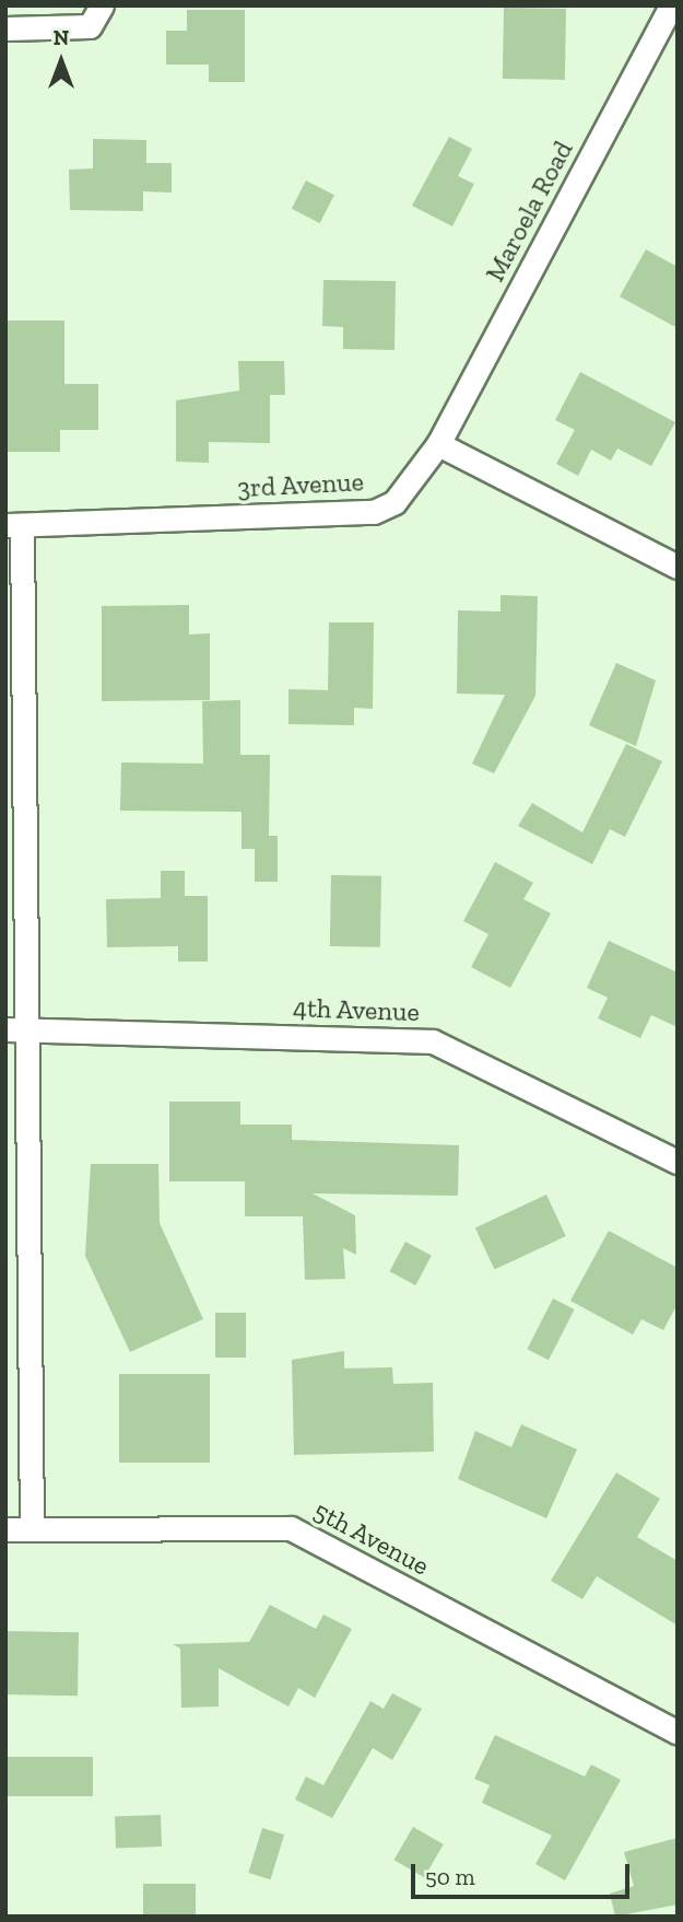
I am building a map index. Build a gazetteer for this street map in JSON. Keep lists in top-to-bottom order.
{
  "streets": {
    "street": [
      "Maroela Road",
      "3rd Avenue",
      "4th Avenue",
      "5th Avenue"
    ]
  },
  "crossings": [
    ["Maroela Road", "3rd Avenue"]
  ],
  "scale_bar": "50 m",
  "north": "top"
}
